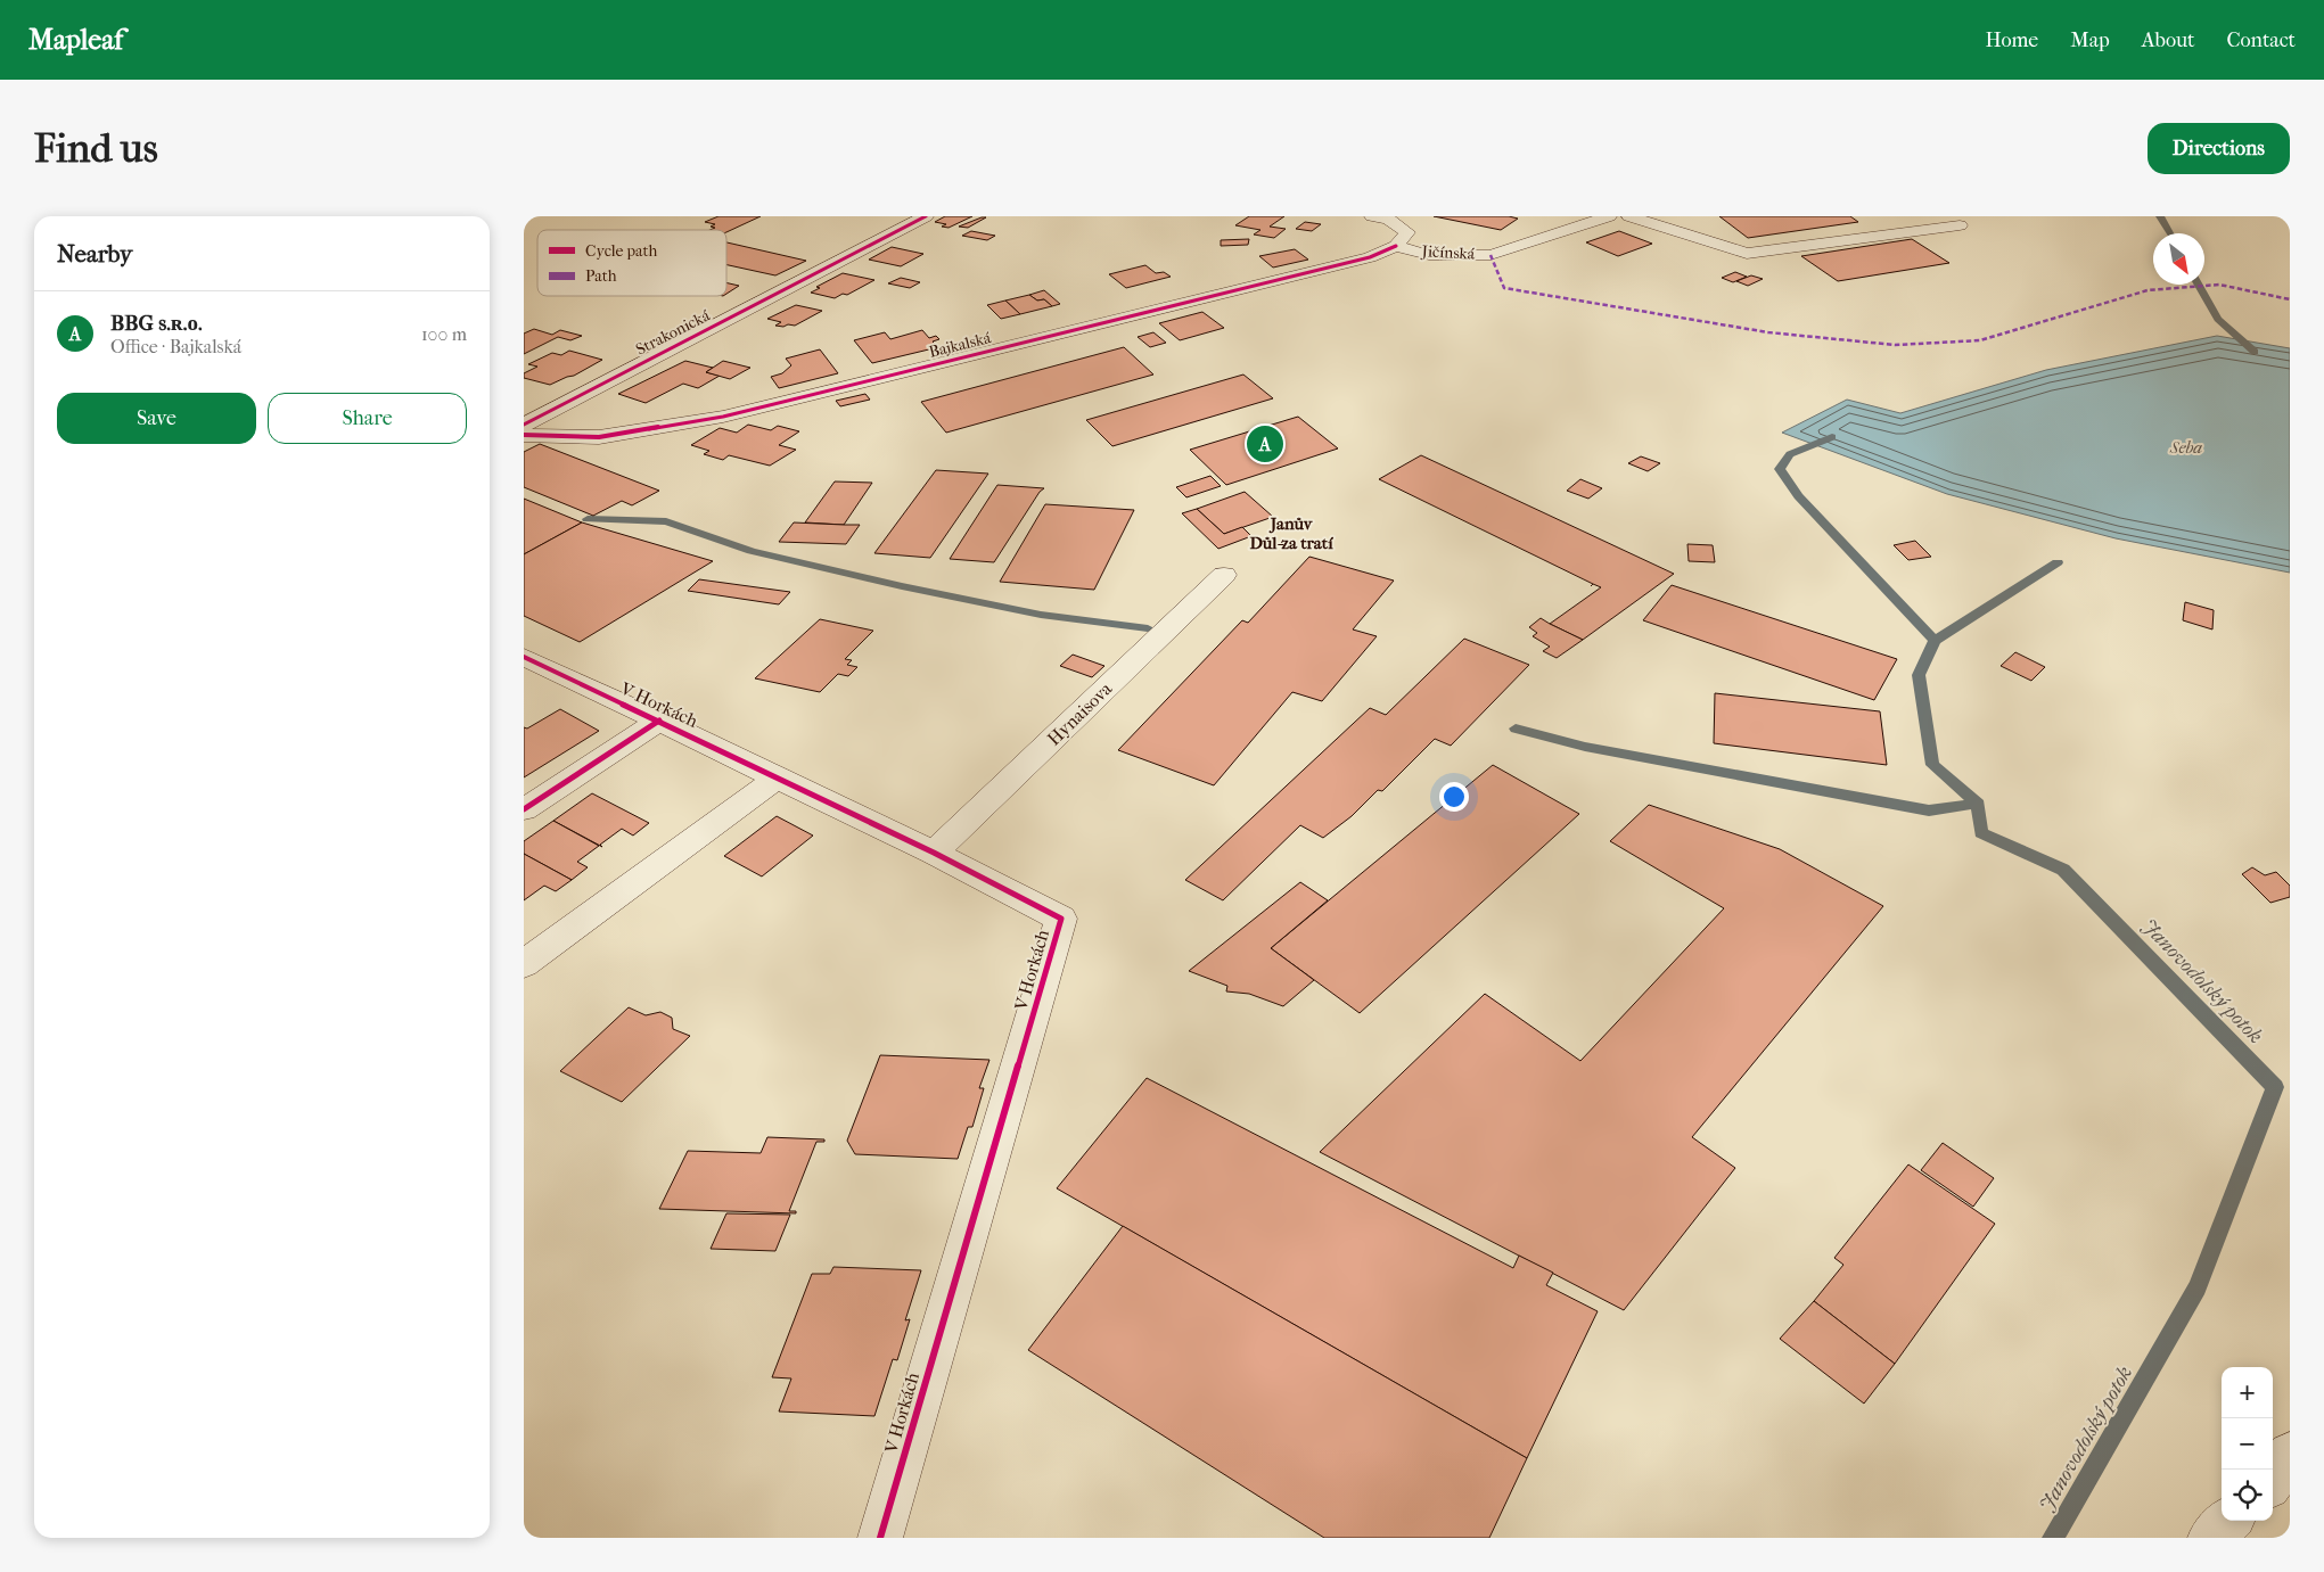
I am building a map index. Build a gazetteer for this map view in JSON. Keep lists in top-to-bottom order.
{
  "streets": {
    "street": [
      "Jičínská",
      "Strakonická",
      "Bajkalská",
      "V Horkách",
      "Hynaisova"
    ]
  },
  "crossings": [
    ["Jičínská", "Bajkalská"],
    ["V Horkách", "Hynaisova"]
  ],
  "districts": ["Janův Důl-za tratí"],
  "water": ["Seba", "Janovodolský potok"],
  "legend": ["Cycle path", "Path"],
  "north": "bottom right",
  "page": {
    "header": "Mapleaf",
    "nav": [
      "Home",
      "Map",
      "About",
      "Contact"
    ],
    "buttons": [
      "Directions",
      ["Save", "Share"]
    ],
    "title": "Find us",
    "heading": "Nearby",
    "list": [
      {
        "mark": "A",
        "name": "BBG s.ʀ.ᴏ.",
        "note": "Office · Bajkalská",
        "value": "100 m"
      }
    ],
    "pins": "A",
    "map_buttons": ["+", "−"]
  }
}
